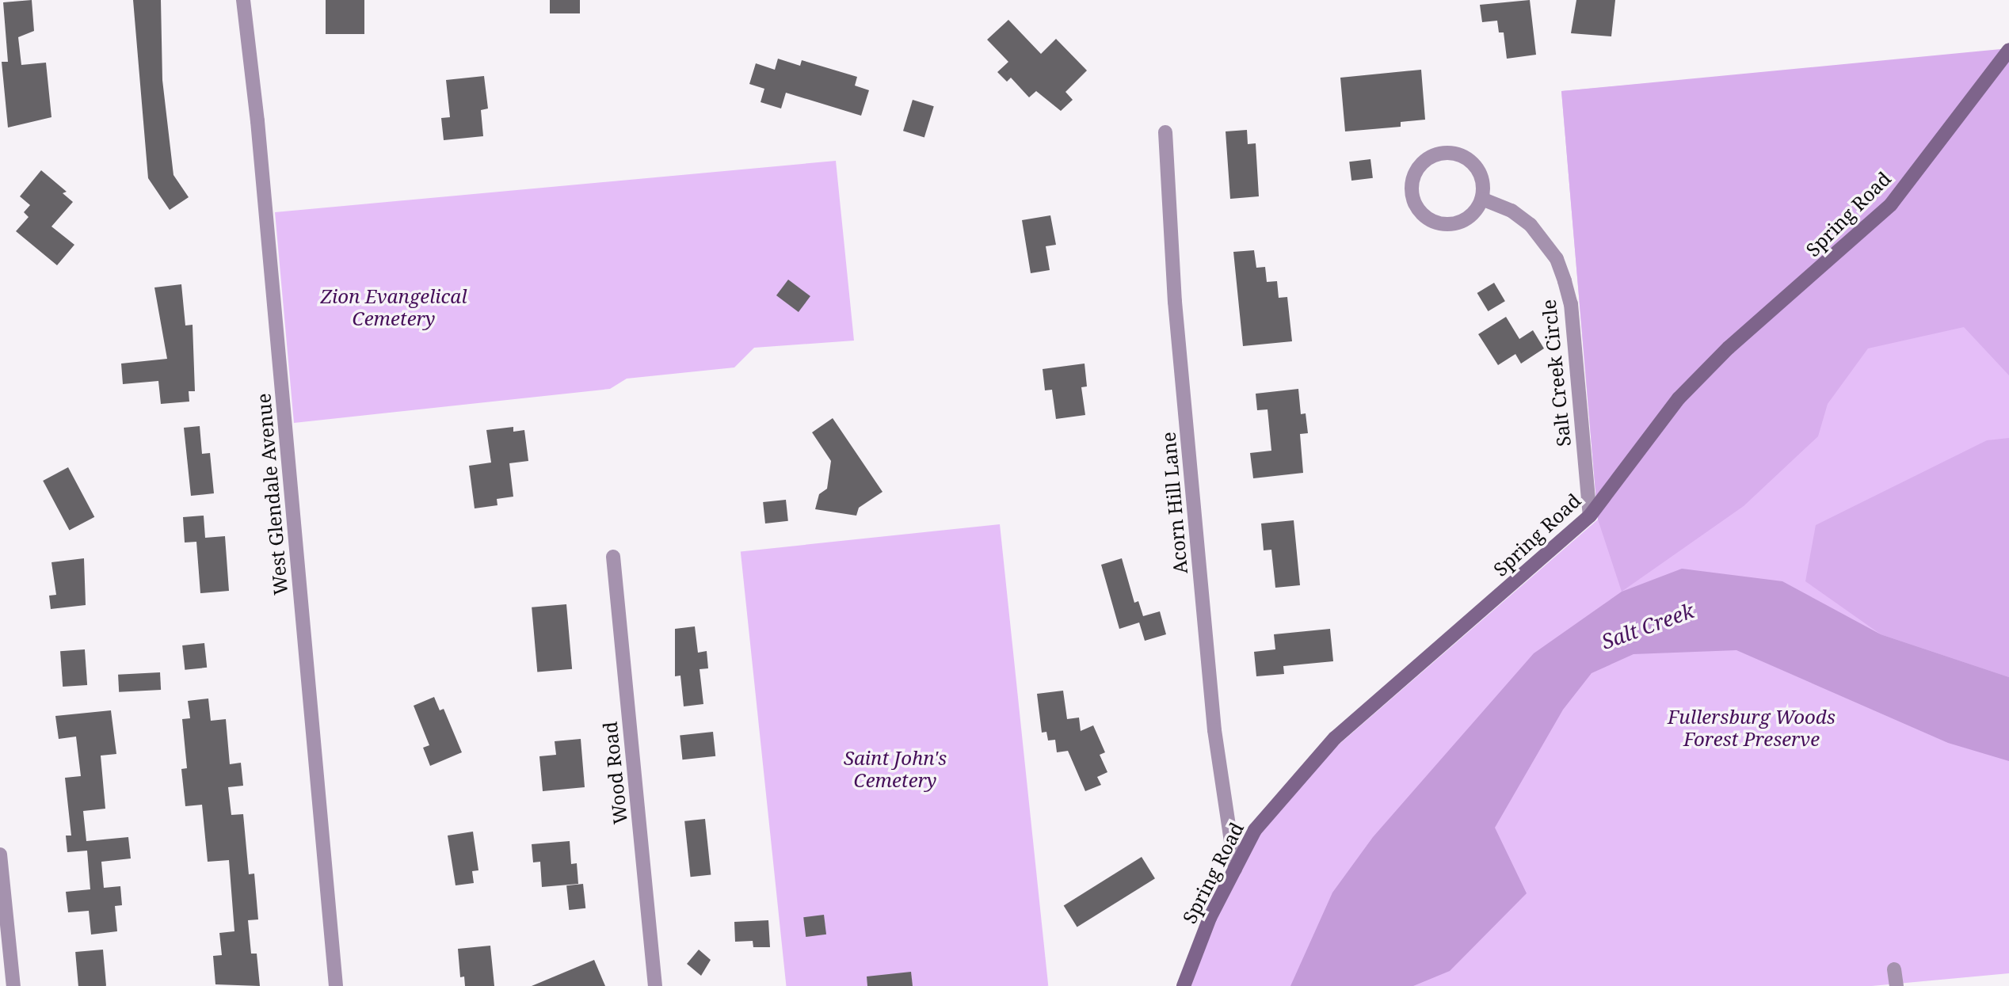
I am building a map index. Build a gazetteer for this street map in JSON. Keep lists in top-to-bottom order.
{
  "streets": {
    "street": [
      "Spring Road",
      "Salt Creek Circle",
      "West Glendale Avenue",
      "Acorn Hill Lane",
      "Wood Road"
    ]
  },
  "crossings": [
    ["Spring Road", "Salt Creek Circle"],
    ["Spring Road", "Acorn Hill Lane"]
  ],
  "water": ["Salt Creek"],
  "parks": ["Zion Evangelical Cemetery", "Fullersburg Woods Forest Preserve", "Saint John's Cemetery"]
}
